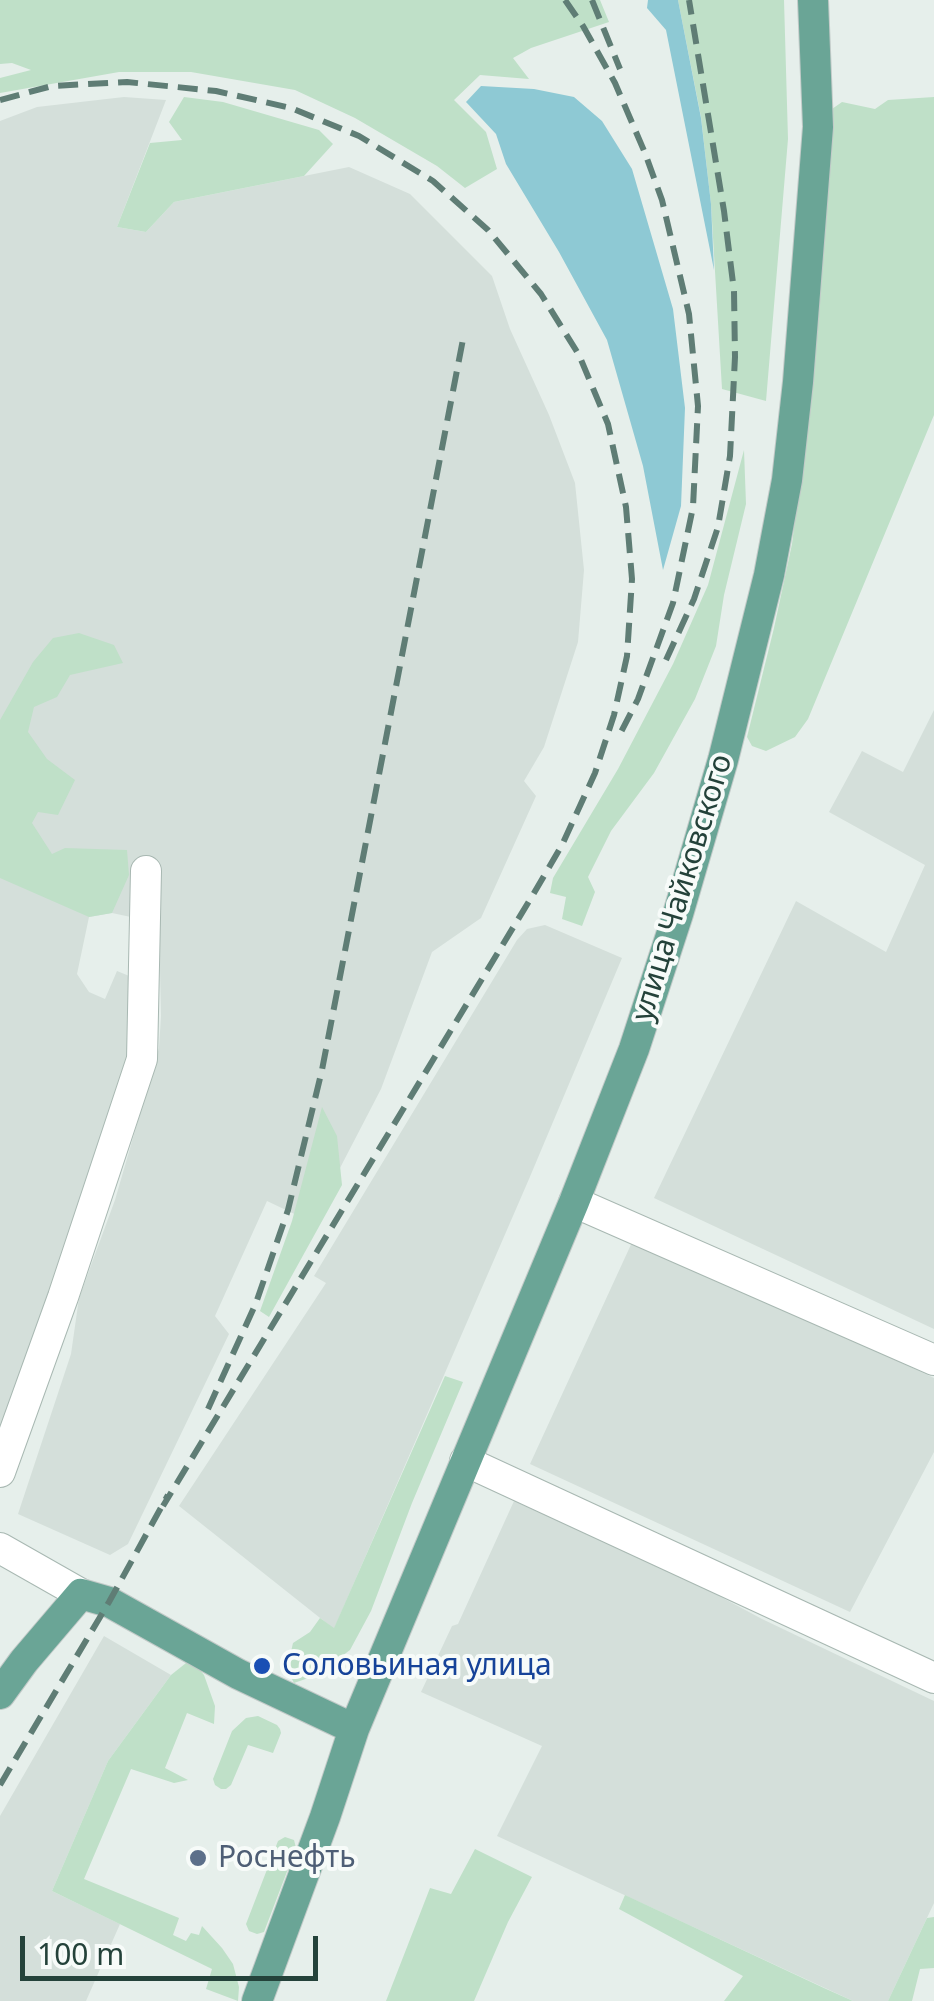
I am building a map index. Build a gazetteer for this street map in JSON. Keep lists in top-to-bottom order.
{
  "streets": {
    "main road": ["улица Чайковского"]
  },
  "places": ["Соловьиная улица", "Роснефть"],
  "scale_bar": "100 m"
}
